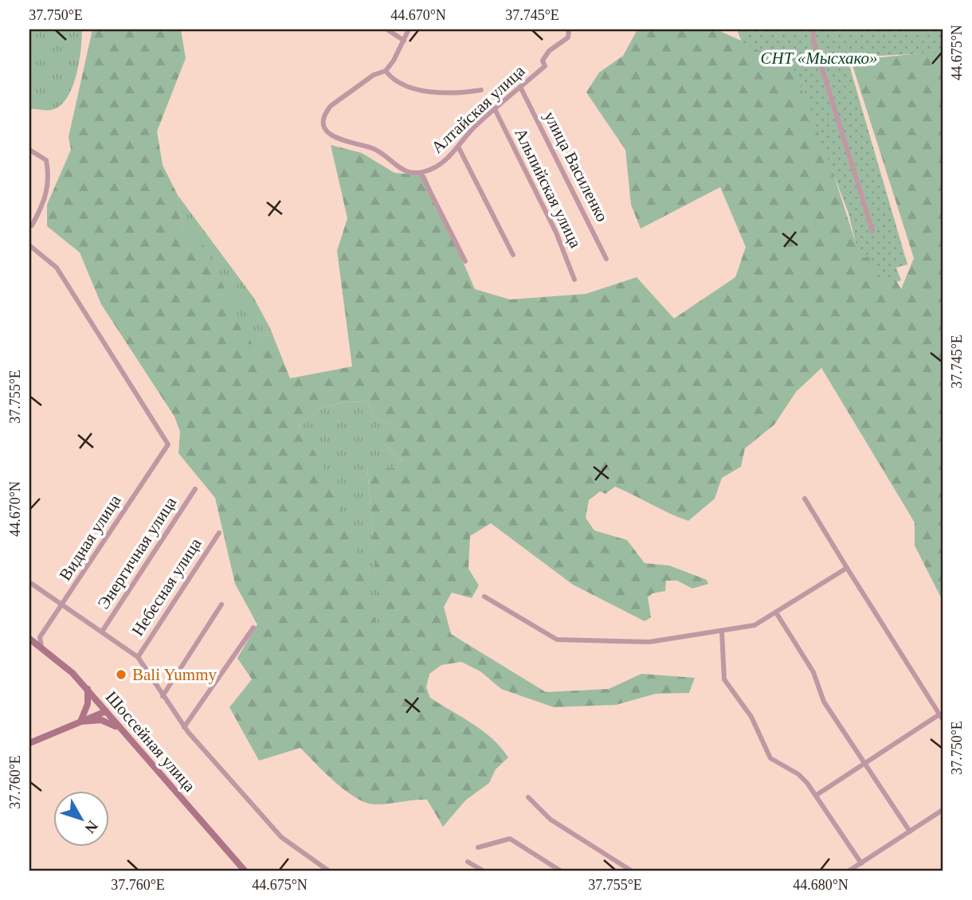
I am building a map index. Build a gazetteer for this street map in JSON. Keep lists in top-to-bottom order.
{
  "streets": {
    "street": [
      "Алтайская улица",
      "улица Василенко",
      "Альпийская улица",
      "Видная улица",
      "Энергичная улица",
      "Небесная улица",
      "Шоссейная улица"
    ]
  },
  "crossings": [
    ["Алтайская улица", "улица Василенко"],
    ["Алтайская улица", "Альпийская улица"],
    ["Видная улица", "Шоссейная улица"]
  ],
  "parks": ["СНТ «Мысхако»"],
  "places": ["Bali Yummy"],
  "north": "bottom right",
  "coordinates": [
    "37.750°E",
    "44.670°N",
    "37.745°E",
    "44.675°N",
    "37.755°E",
    "37.760°E",
    "44.680°N"
  ]
}
